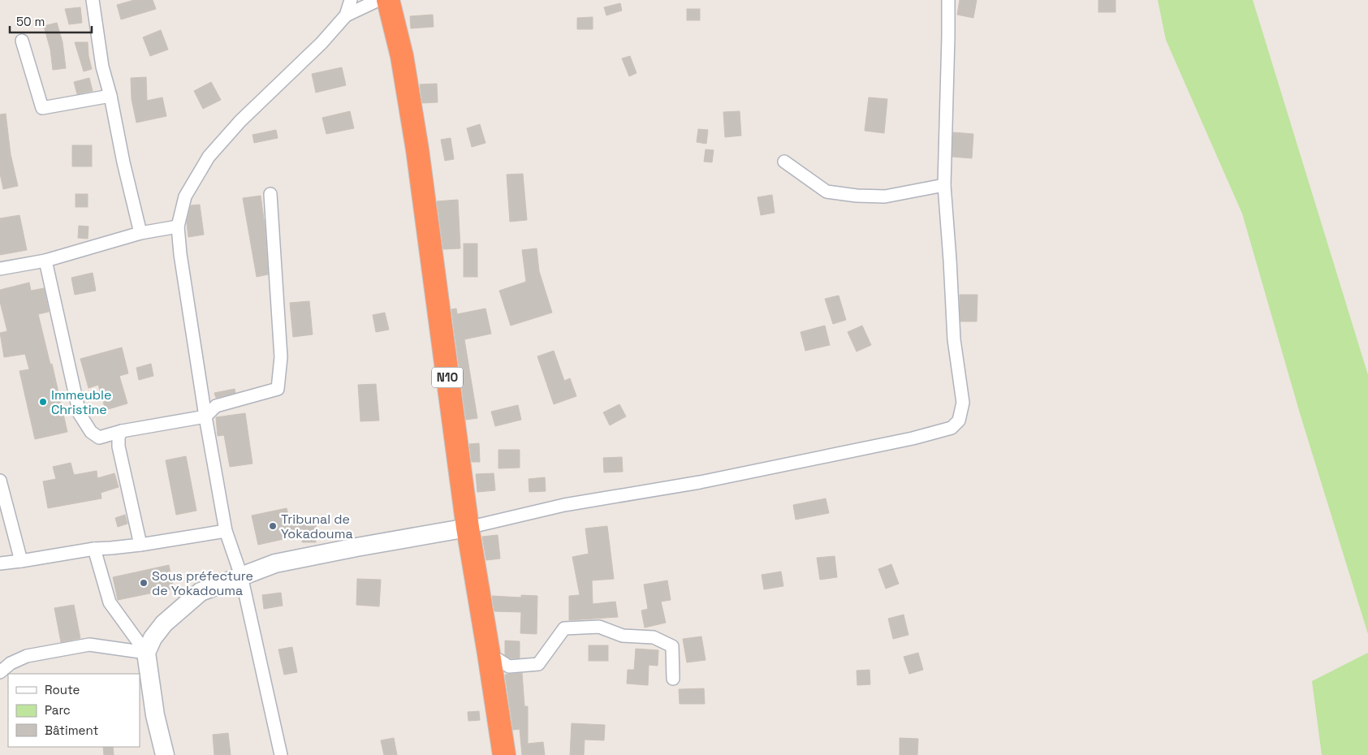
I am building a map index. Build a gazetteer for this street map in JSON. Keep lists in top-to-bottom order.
{
  "streets": {
    "highway": ["N10"]
  },
  "places": ["Immeuble Christine", "Tribunal de Yokadouma", "Sous préfecture de Yokadouma"],
  "legend": ["Route", "Parc", "Bâtiment"],
  "scale_bar": "50 m"
}
